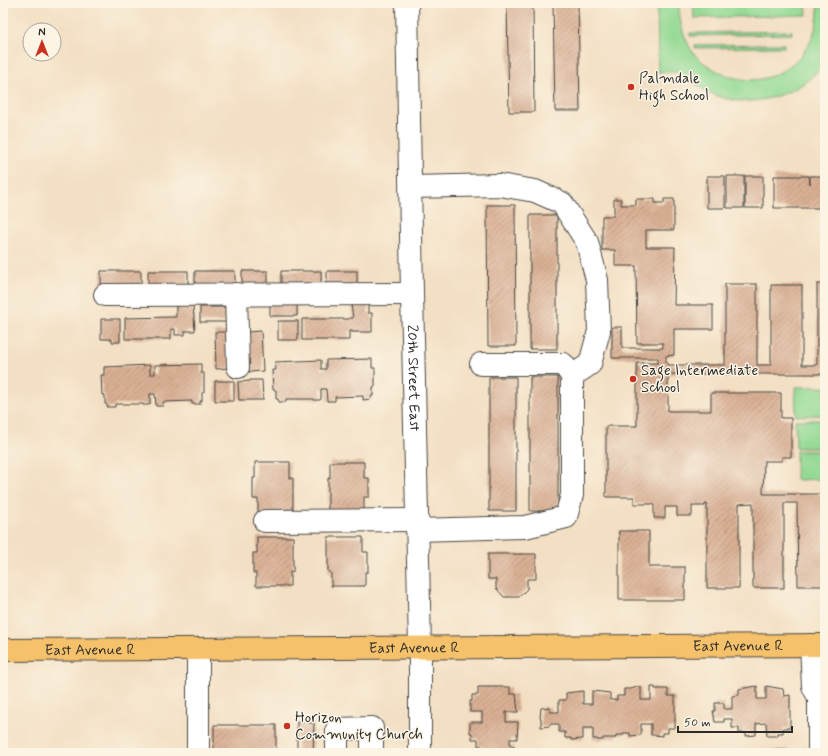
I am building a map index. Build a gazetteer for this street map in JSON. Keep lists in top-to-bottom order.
{
  "streets": {
    "main road": ["East Avenue R"],
    "street": ["20th Street East"]
  },
  "crossings": [
    ["20th Street East", "East Avenue R"]
  ],
  "places": ["Palmdale High School", "Sage Intermediate School", "Horizon Community Church"],
  "scale_bar": "50 m",
  "north": "top"
}
